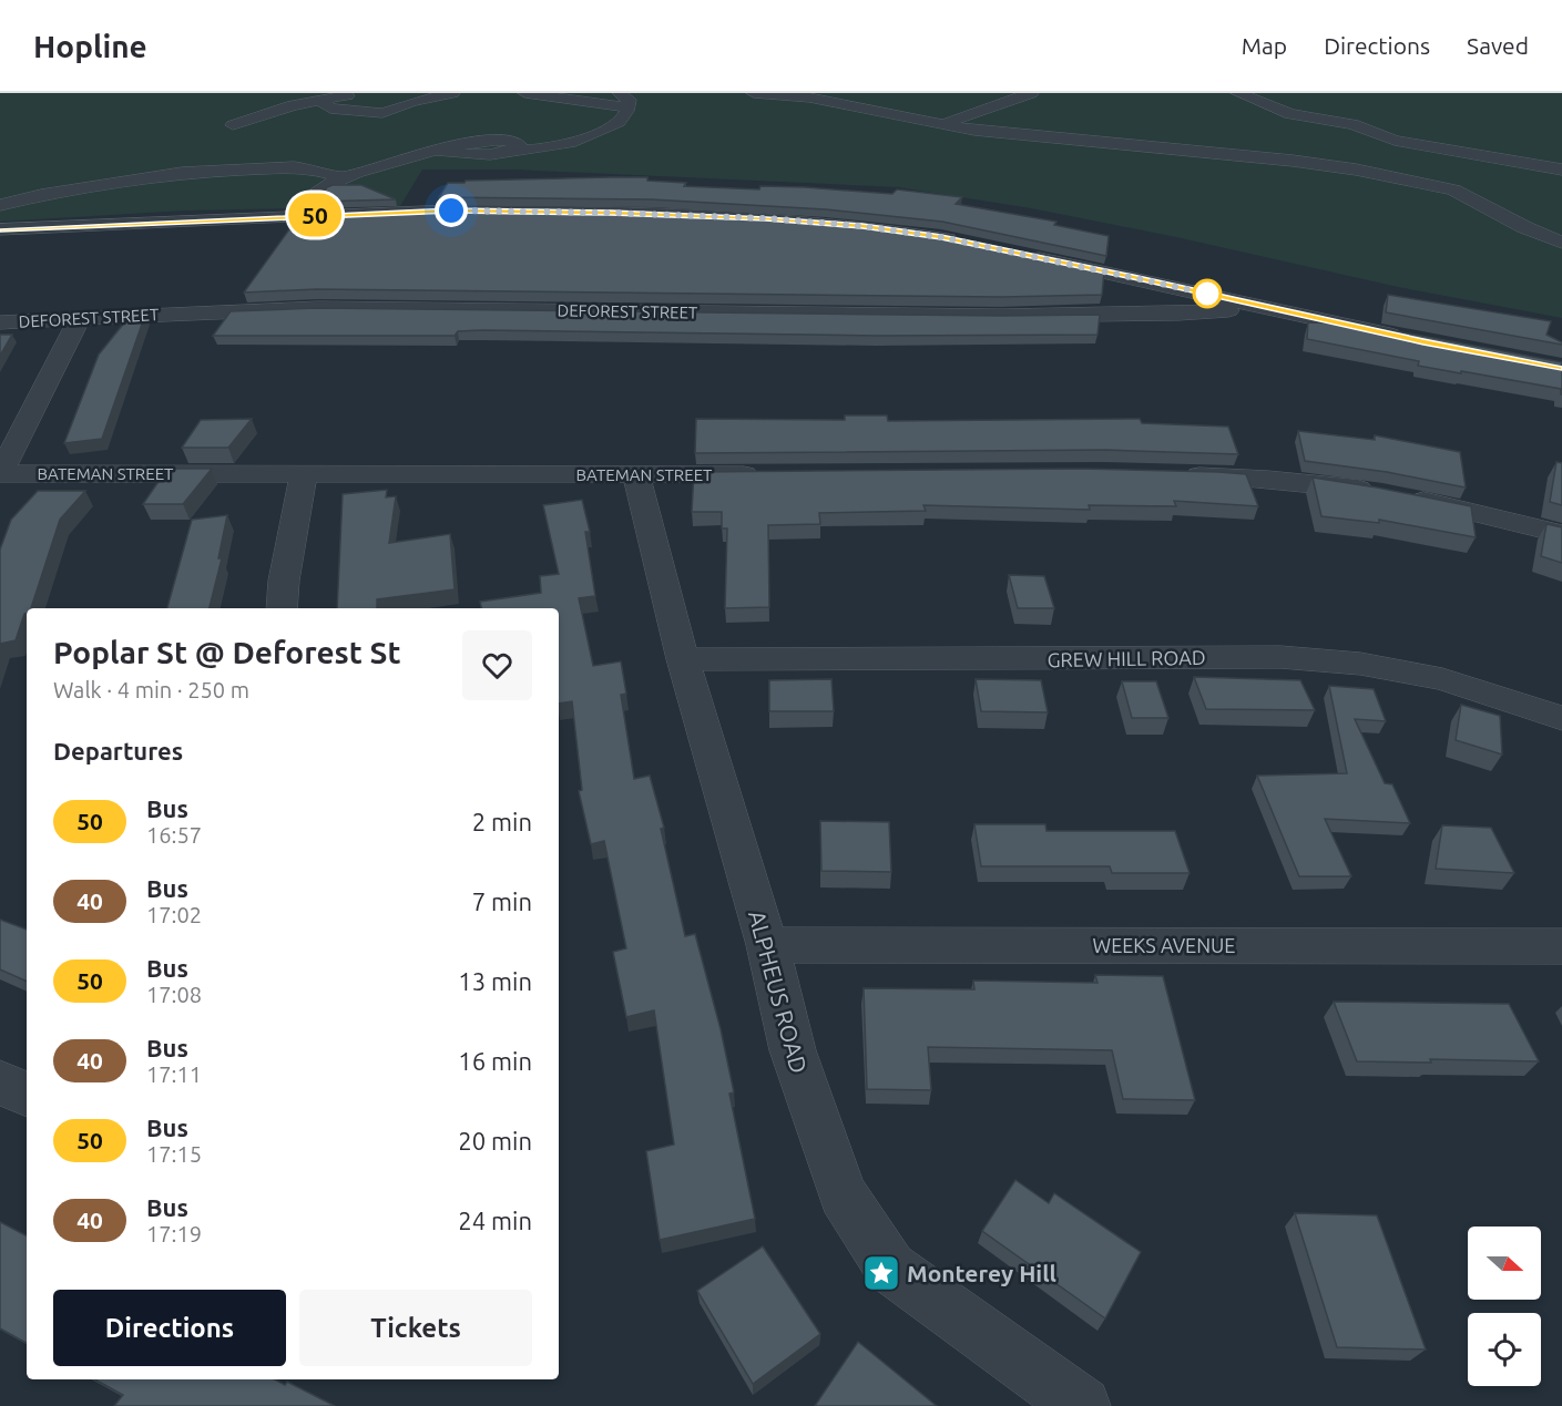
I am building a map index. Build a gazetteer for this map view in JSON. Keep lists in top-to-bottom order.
{
  "streets": {
    "street": [
      "DEFOREST STREET",
      "BATEMAN STREET",
      "GREW HILL ROAD",
      "WEEKS AVENUE",
      "ALPHEUS ROAD"
    ]
  },
  "crossings": [
    ["BATEMAN STREET", "ALPHEUS ROAD"],
    ["GREW HILL ROAD", "ALPHEUS ROAD"],
    ["WEEKS AVENUE", "ALPHEUS ROAD"]
  ],
  "places": {
    "place": ["Monterey Hill"]
  },
  "lines": ["bus line 50"],
  "north": "right",
  "page": {
    "header": "Hopline",
    "nav": ["Map", "Directions", "Saved"],
    "on_map": "50",
    "heading": [
      ["Poplar St @ Deforest St", "Walk · 4 min · 250 m"],
      "Departures"
    ],
    "list": [
      {
        "mark": "50",
        "name": "Bus",
        "note": "16:57",
        "value": "2 min"
      },
      {
        "mark": "40",
        "name": "Bus",
        "note": "17:02",
        "value": "7 min"
      },
      {
        "mark": "50",
        "name": "Bus",
        "note": "17:08",
        "value": "13 min"
      },
      {
        "mark": "40",
        "name": "Bus",
        "note": "17:11",
        "value": "16 min"
      },
      {
        "mark": "50",
        "name": "Bus",
        "note": "17:15",
        "value": "20 min"
      },
      {
        "mark": "40",
        "name": "Bus",
        "note": "17:19",
        "value": "24 min"
      }
    ],
    "buttons": ["Directions", "Tickets"]
  }
}
